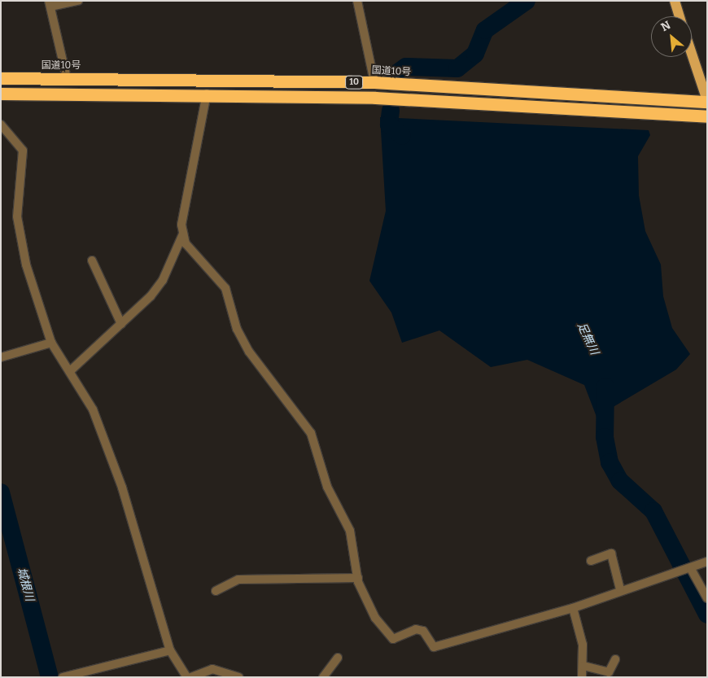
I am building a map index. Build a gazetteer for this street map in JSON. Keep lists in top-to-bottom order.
{
  "streets": {
    "highway": ["国道10号", "10"]
  },
  "water": ["足無川", "城根川"],
  "north": "top left"
}
